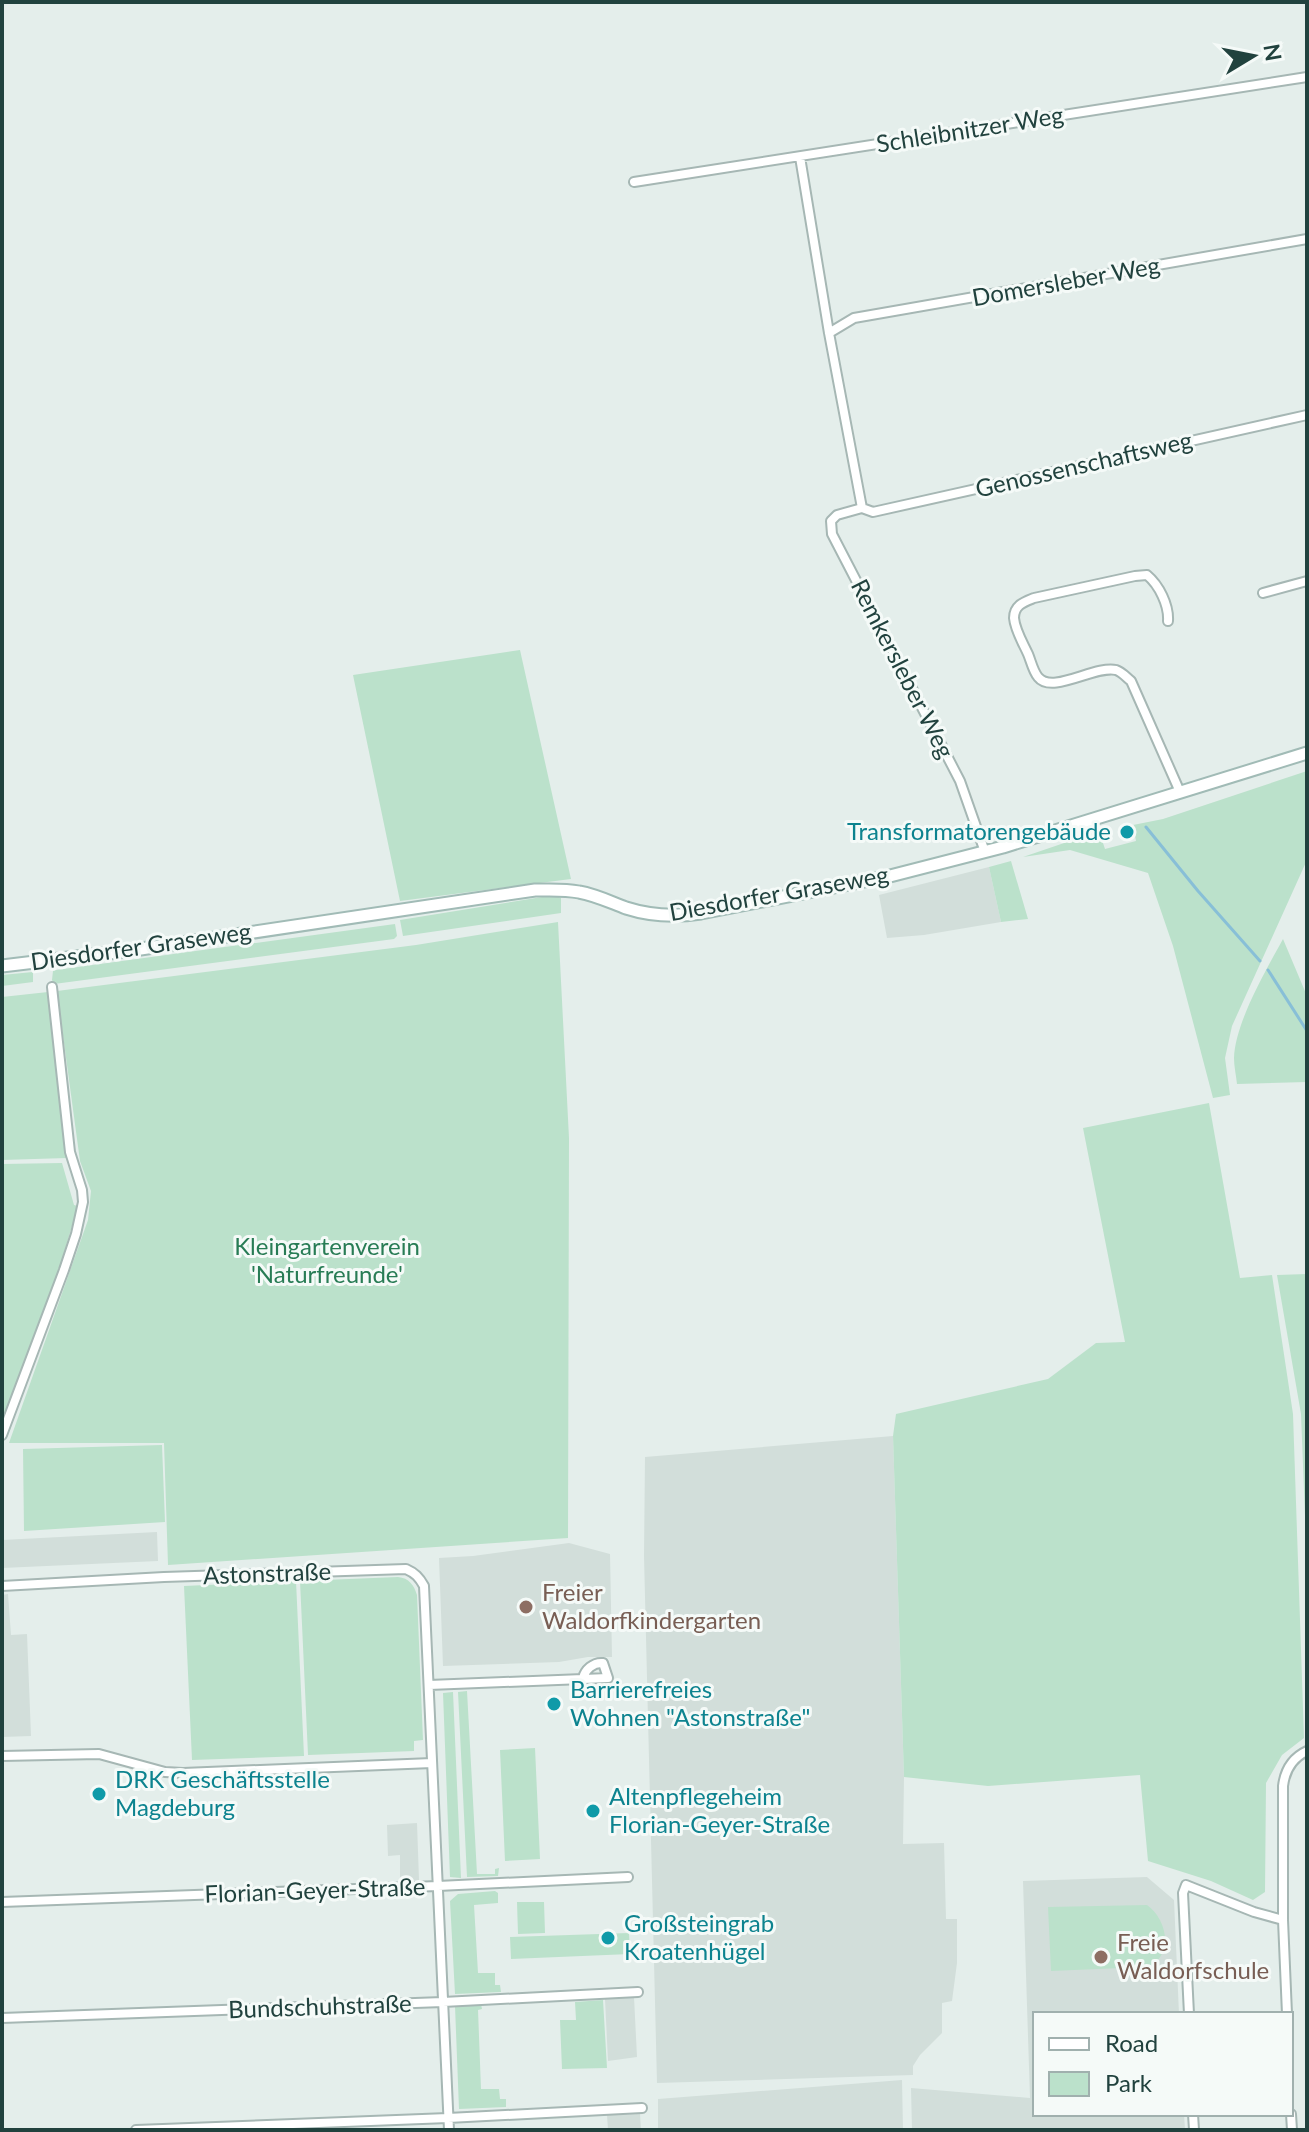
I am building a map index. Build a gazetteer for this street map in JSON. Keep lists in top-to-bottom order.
{
  "streets": {
    "main road": ["Diesdorfer Graseweg"],
    "street": [
      "Schleibnitzer Weg",
      "Domersleber Weg",
      "Genossenschaftsweg",
      "Remkersleber Weg",
      "Astonstraße",
      "Florian-Geyer-Straße",
      "Bundschuhstraße"
    ]
  },
  "crossings": [
    ["Genossenschaftsweg", "Remkersleber Weg"],
    ["Remkersleber Weg", "Diesdorfer Graseweg"],
    ["Astonstraße", "Florian-Geyer-Straße"],
    ["Astonstraße", "Bundschuhstraße"]
  ],
  "parks": ["Kleingartenverein 'Naturfreunde'"],
  "places": [
    "Transformatorengebäude",
    "Freier Waldorfkindergarten",
    "Barrierefreies Wohnen \"Astonstraße\"",
    "DRK Geschäftsstelle Magdeburg",
    "Altenpflegeheim Florian-Geyer-Straße",
    "Großsteingrab Kroatenhügel",
    "Freie Waldorfschule"
  ],
  "legend": ["Road", "Park"],
  "north": "right"
}
